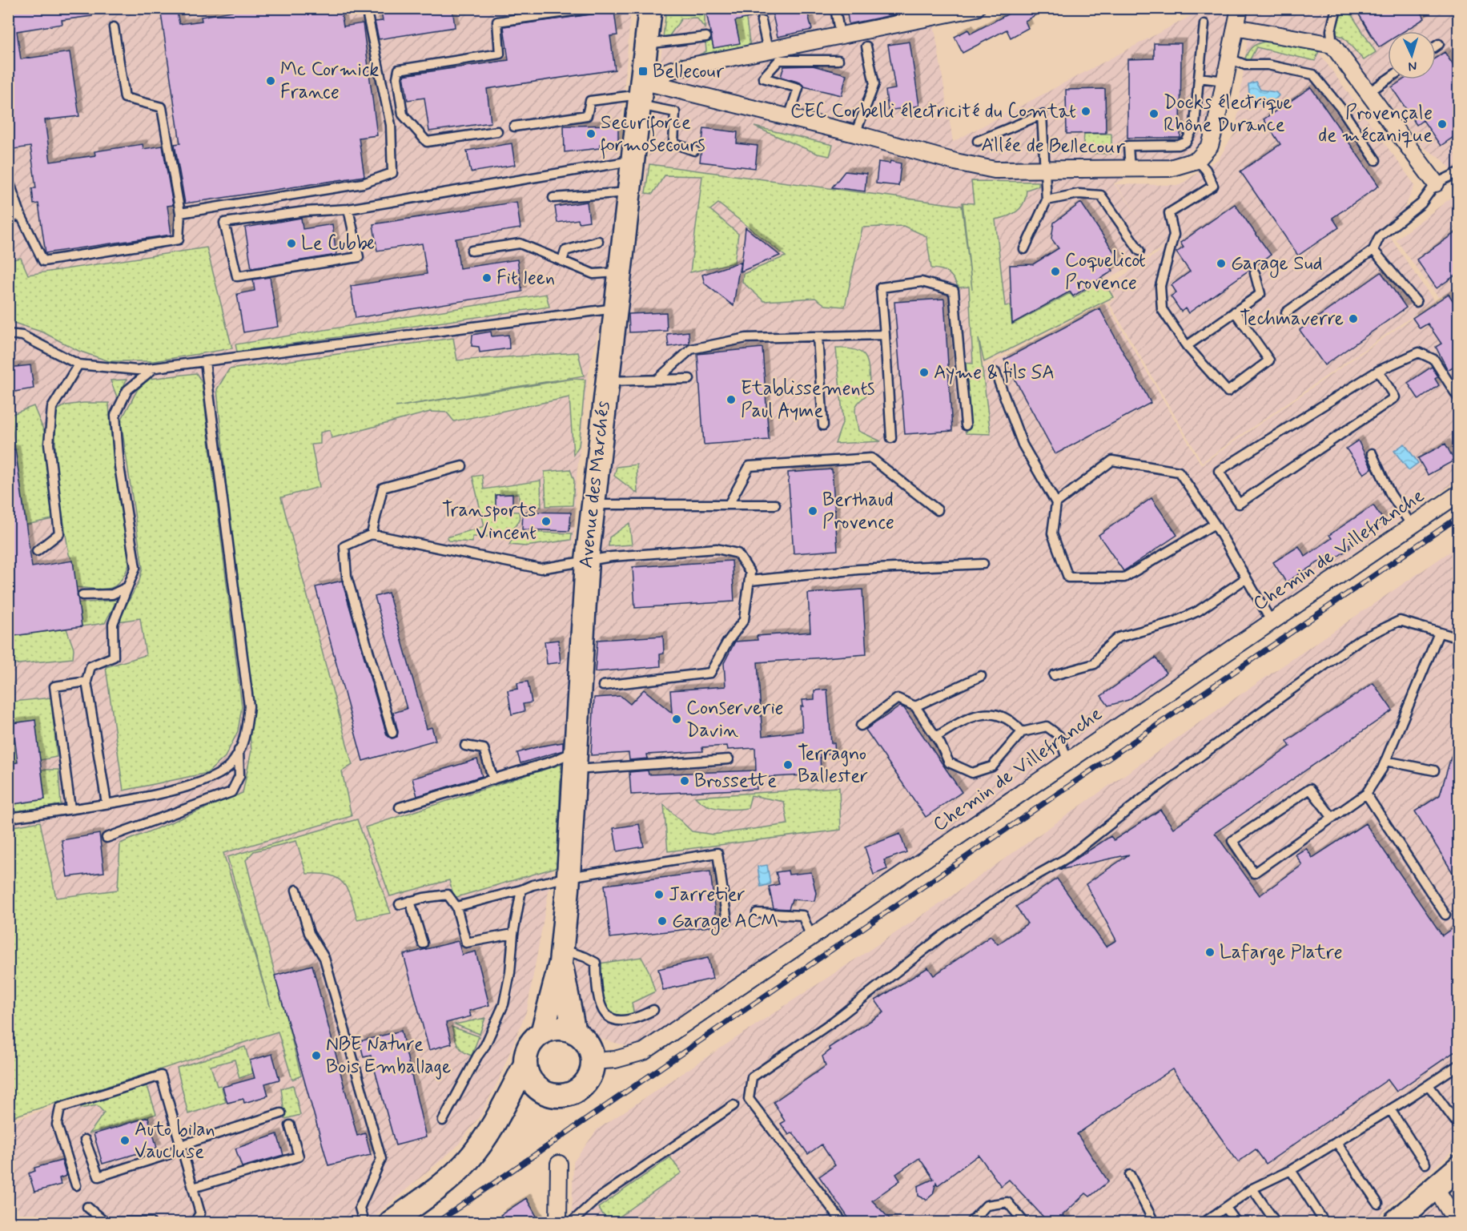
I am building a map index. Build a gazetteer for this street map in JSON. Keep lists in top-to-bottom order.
{
  "streets": {
    "street": ["Allée de Bellecour", "Avenue des Marchés", "Chemin de Villefranche"]
  },
  "crossings": [
    ["Allée de Bellecour", "Avenue des Marchés"],
    ["Avenue des Marchés", "Chemin de Villefranche"]
  ],
  "places": {
    "transit": ["Bellecour"],
    "other": [
      "Mc Cormick France",
      "CEC Corbelli électricité du Comtat",
      "Docks électrique Rhône Durance",
      "Provençale de mécanique",
      "Securiforce formosecours",
      "Le Cubbe",
      "Garage Sud",
      "Coquelicot Provence",
      "Fit leen",
      "Techmaverre",
      "Ayme & fils SA",
      "Etablissements Paul Ayme",
      "Berthaud Provence",
      "Transports Vincent",
      "Conserverie Davin",
      "Terragno Ballester",
      "Brossette",
      "Jarretier",
      "Garage ACM",
      "Lafarge Platre",
      "NBE Nature Bois Emballage",
      "Auto bilan Vaucluse"
    ]
  },
  "north": "bottom"
}
